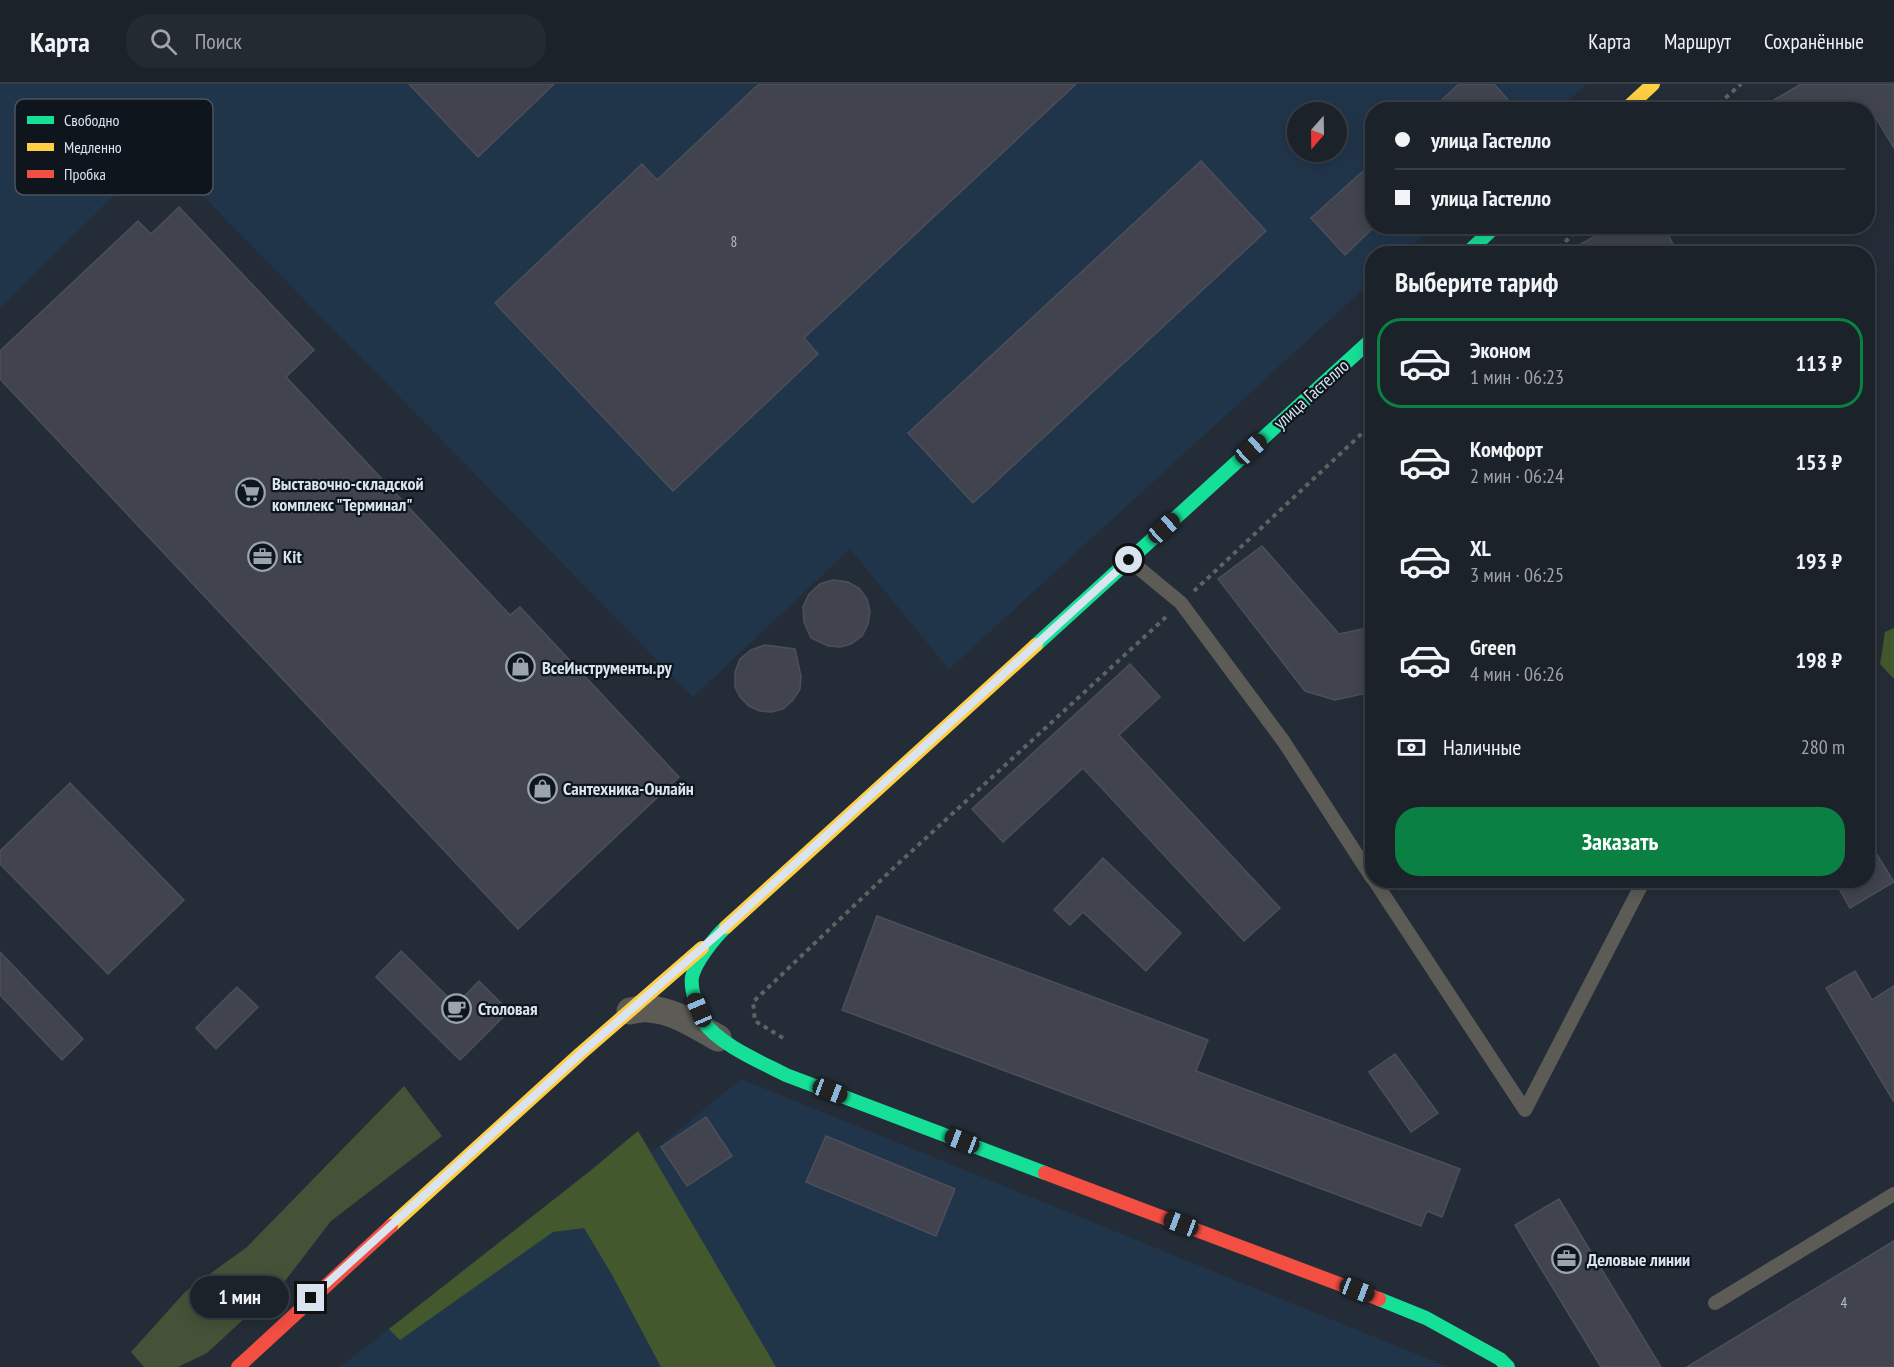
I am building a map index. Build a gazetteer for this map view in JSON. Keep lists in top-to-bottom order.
{
  "streets": {
    "main road": ["улица Гастелло"]
  },
  "places": {
    "supermarket": ["Выставочно-складской комплекс \"Терминал\""],
    "office": ["Kit", "Деловые линии"],
    "shop": ["ВсеИнструменты.ру", "Сантехника-Онлайн"],
    "cafe": ["Столовая"]
  },
  "house_numbers": ["8", "4"],
  "legend": ["Свободно", "Медленно", "Пробка"],
  "north": "bottom",
  "page": {
    "header": "Карта",
    "search": "Поиск",
    "nav": ["Карта", "Маршрут", "Сохранённые"],
    "banner": ["улица Гастелло", "улица Гастелло"],
    "heading": "Выберите тариф",
    "list": [
      {
        "name": "Эконом",
        "note": "1 мин · 06:23",
        "value": "113 ₽"
      },
      {
        "name": "Комфорт",
        "note": "2 мин · 06:24",
        "value": "153 ₽"
      },
      {
        "name": "XL",
        "note": "3 мин · 06:25",
        "value": "193 ₽"
      },
      {
        "name": "Green",
        "note": "4 мин · 06:26",
        "value": "198 ₽"
      }
    ],
    "pay": ["Наличные", "280 m"],
    "buttons": "Заказать",
    "bubble": "1 мин"
  }
}
